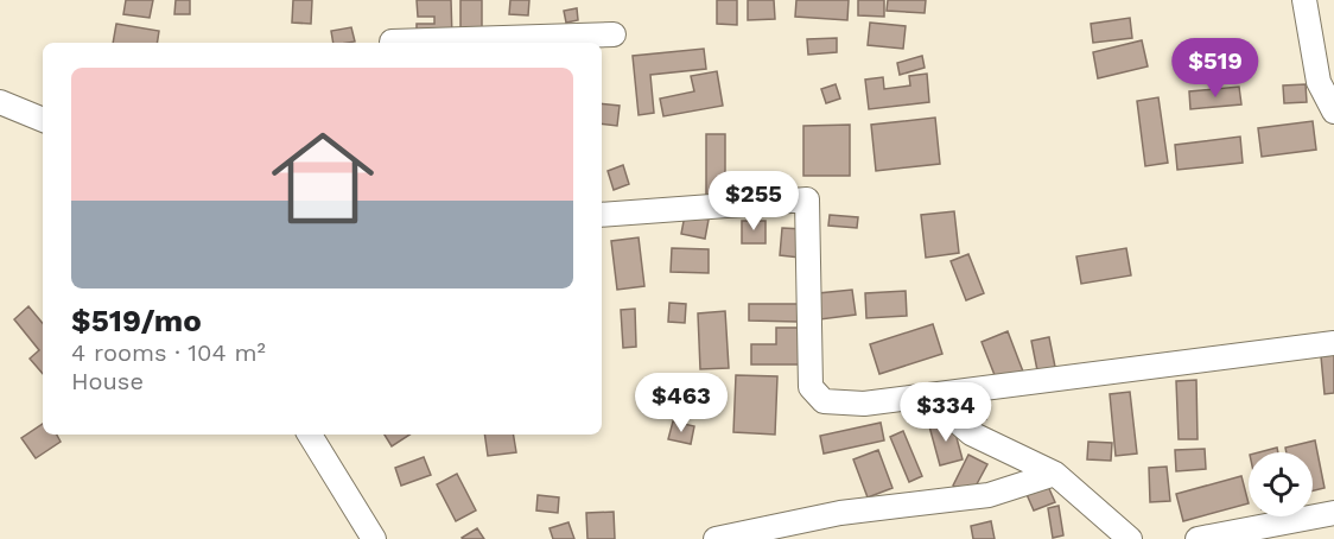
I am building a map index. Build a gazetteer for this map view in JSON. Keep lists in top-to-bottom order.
{
  "page": {
    "price": [
      "$519",
      "$255",
      "$463",
      "$334"
    ],
    "list": [
      {
        "name": "$519/mo",
        "note": "4 rooms · 104 m² · House"
      }
    ]
  }
}
